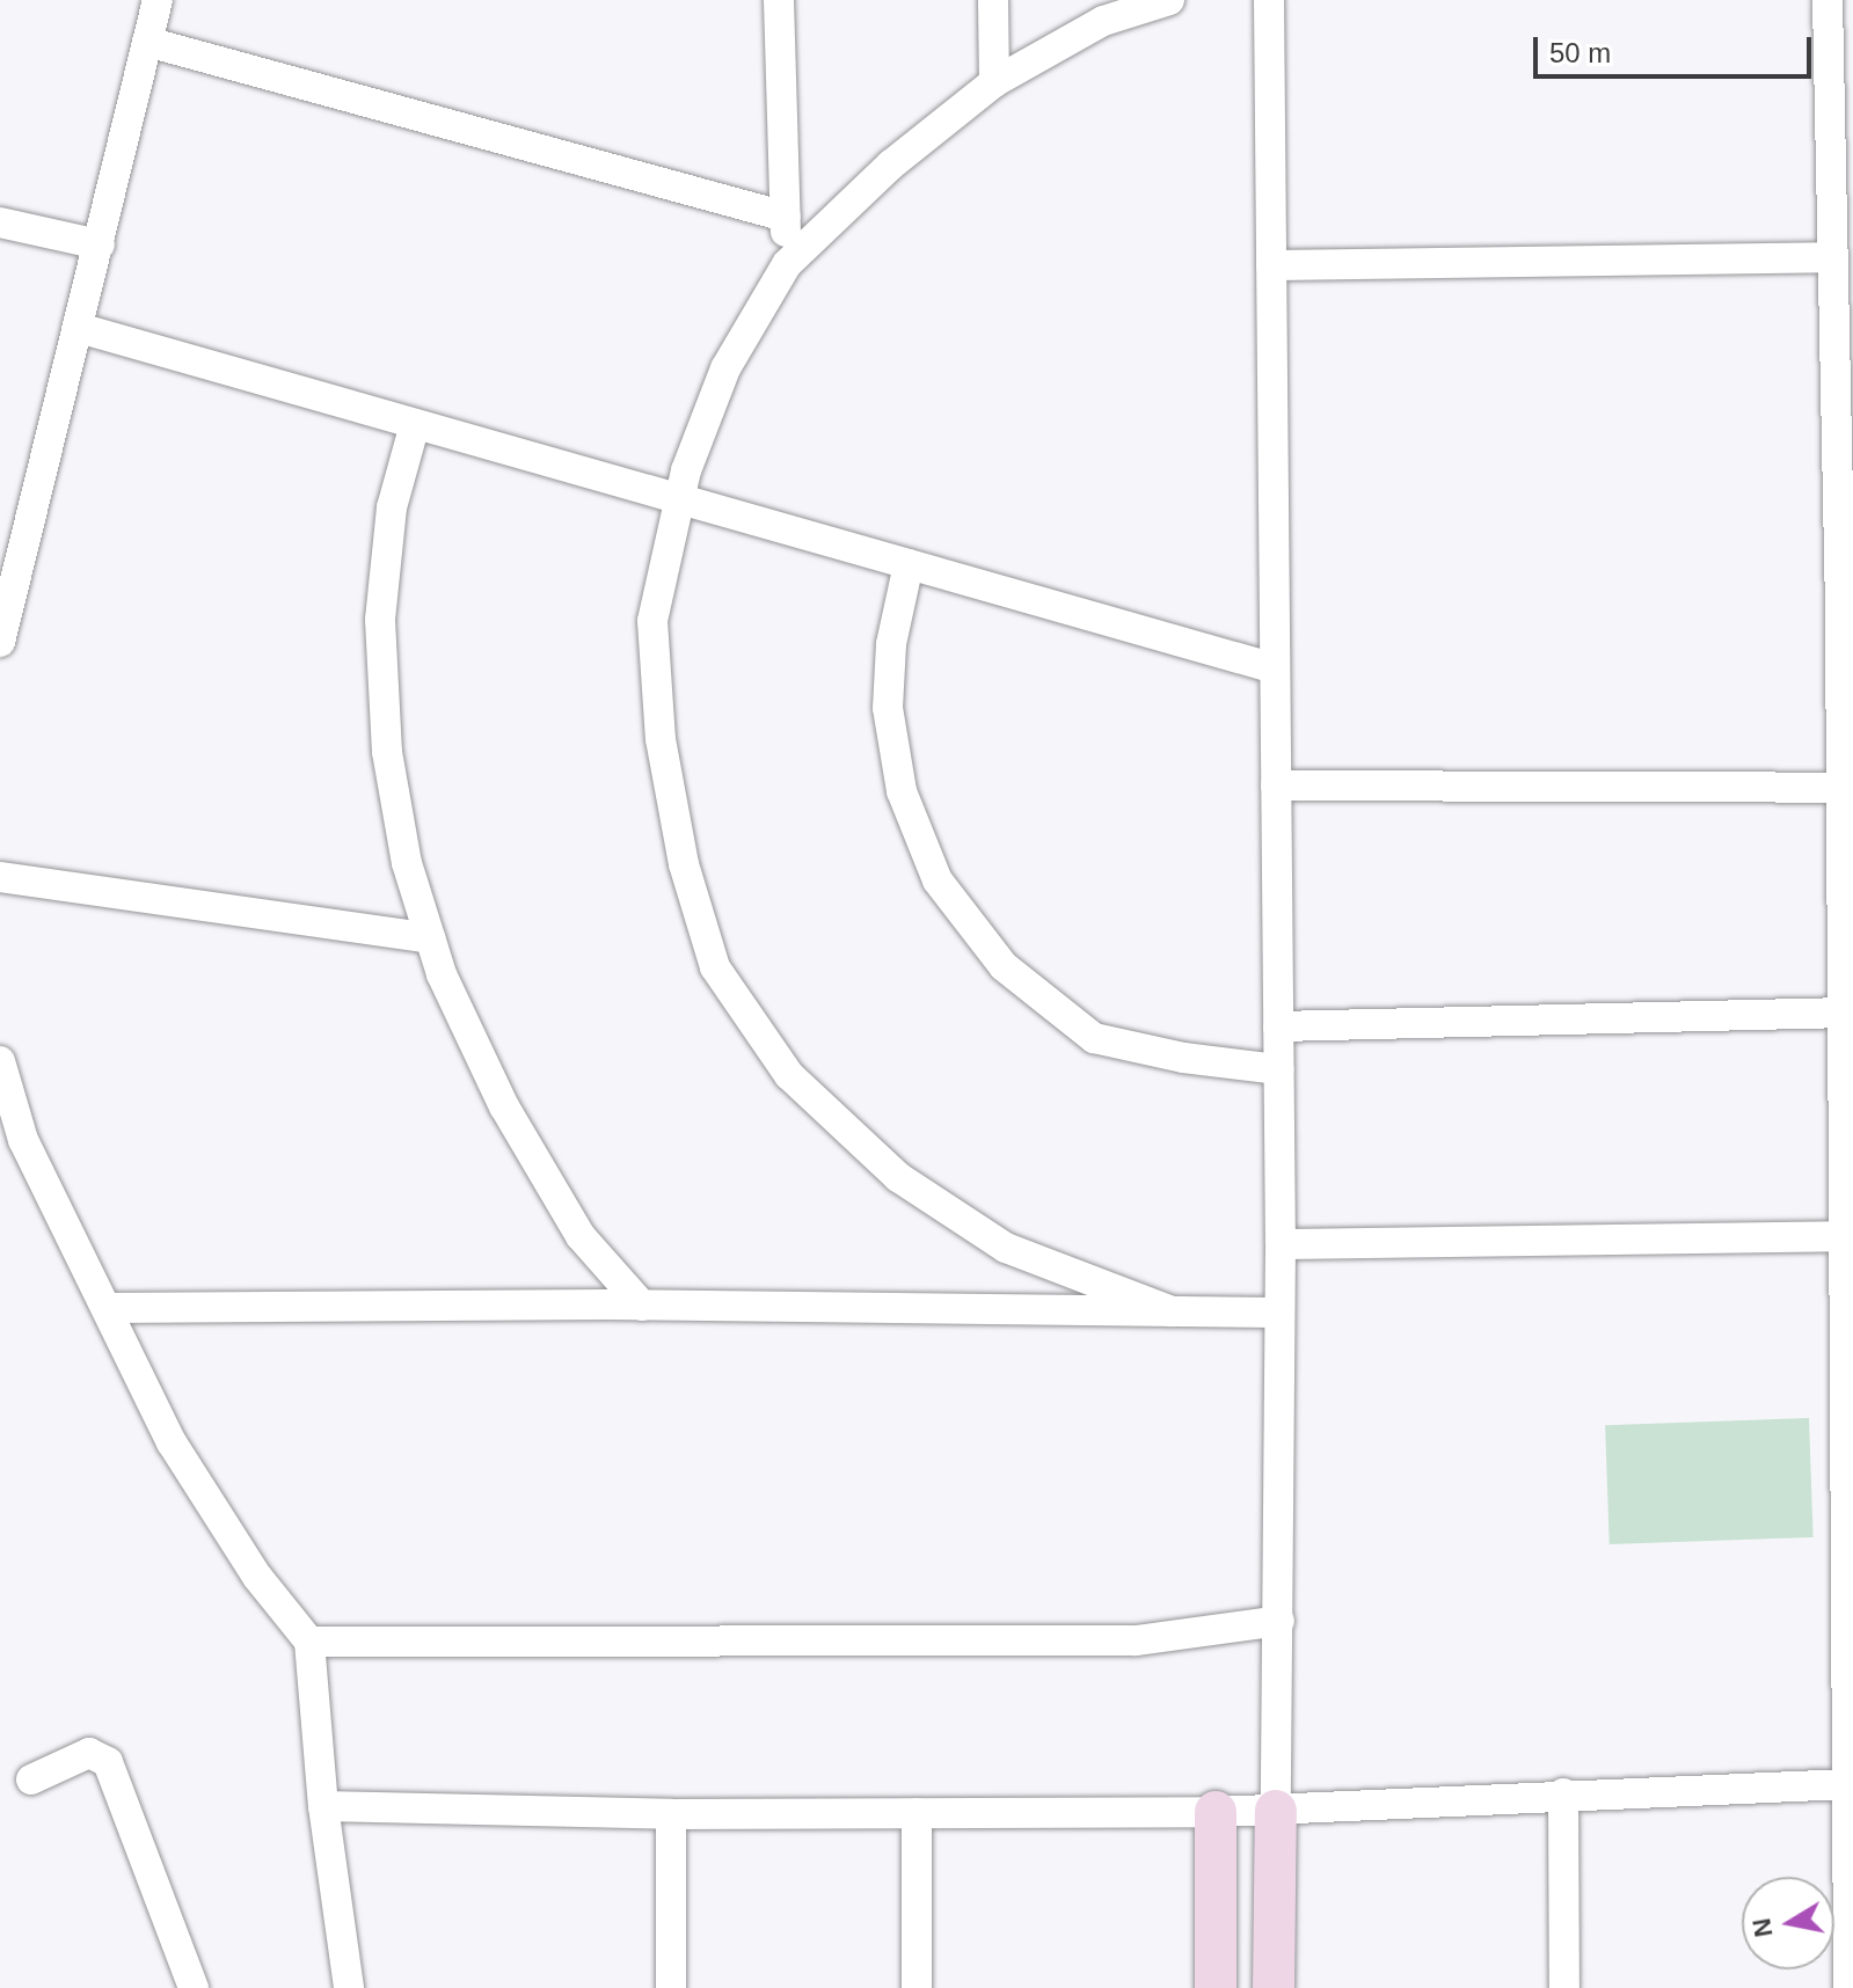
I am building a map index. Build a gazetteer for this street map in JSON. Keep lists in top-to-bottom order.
{
  "scale_bar": "50 m",
  "north": "left"
}
